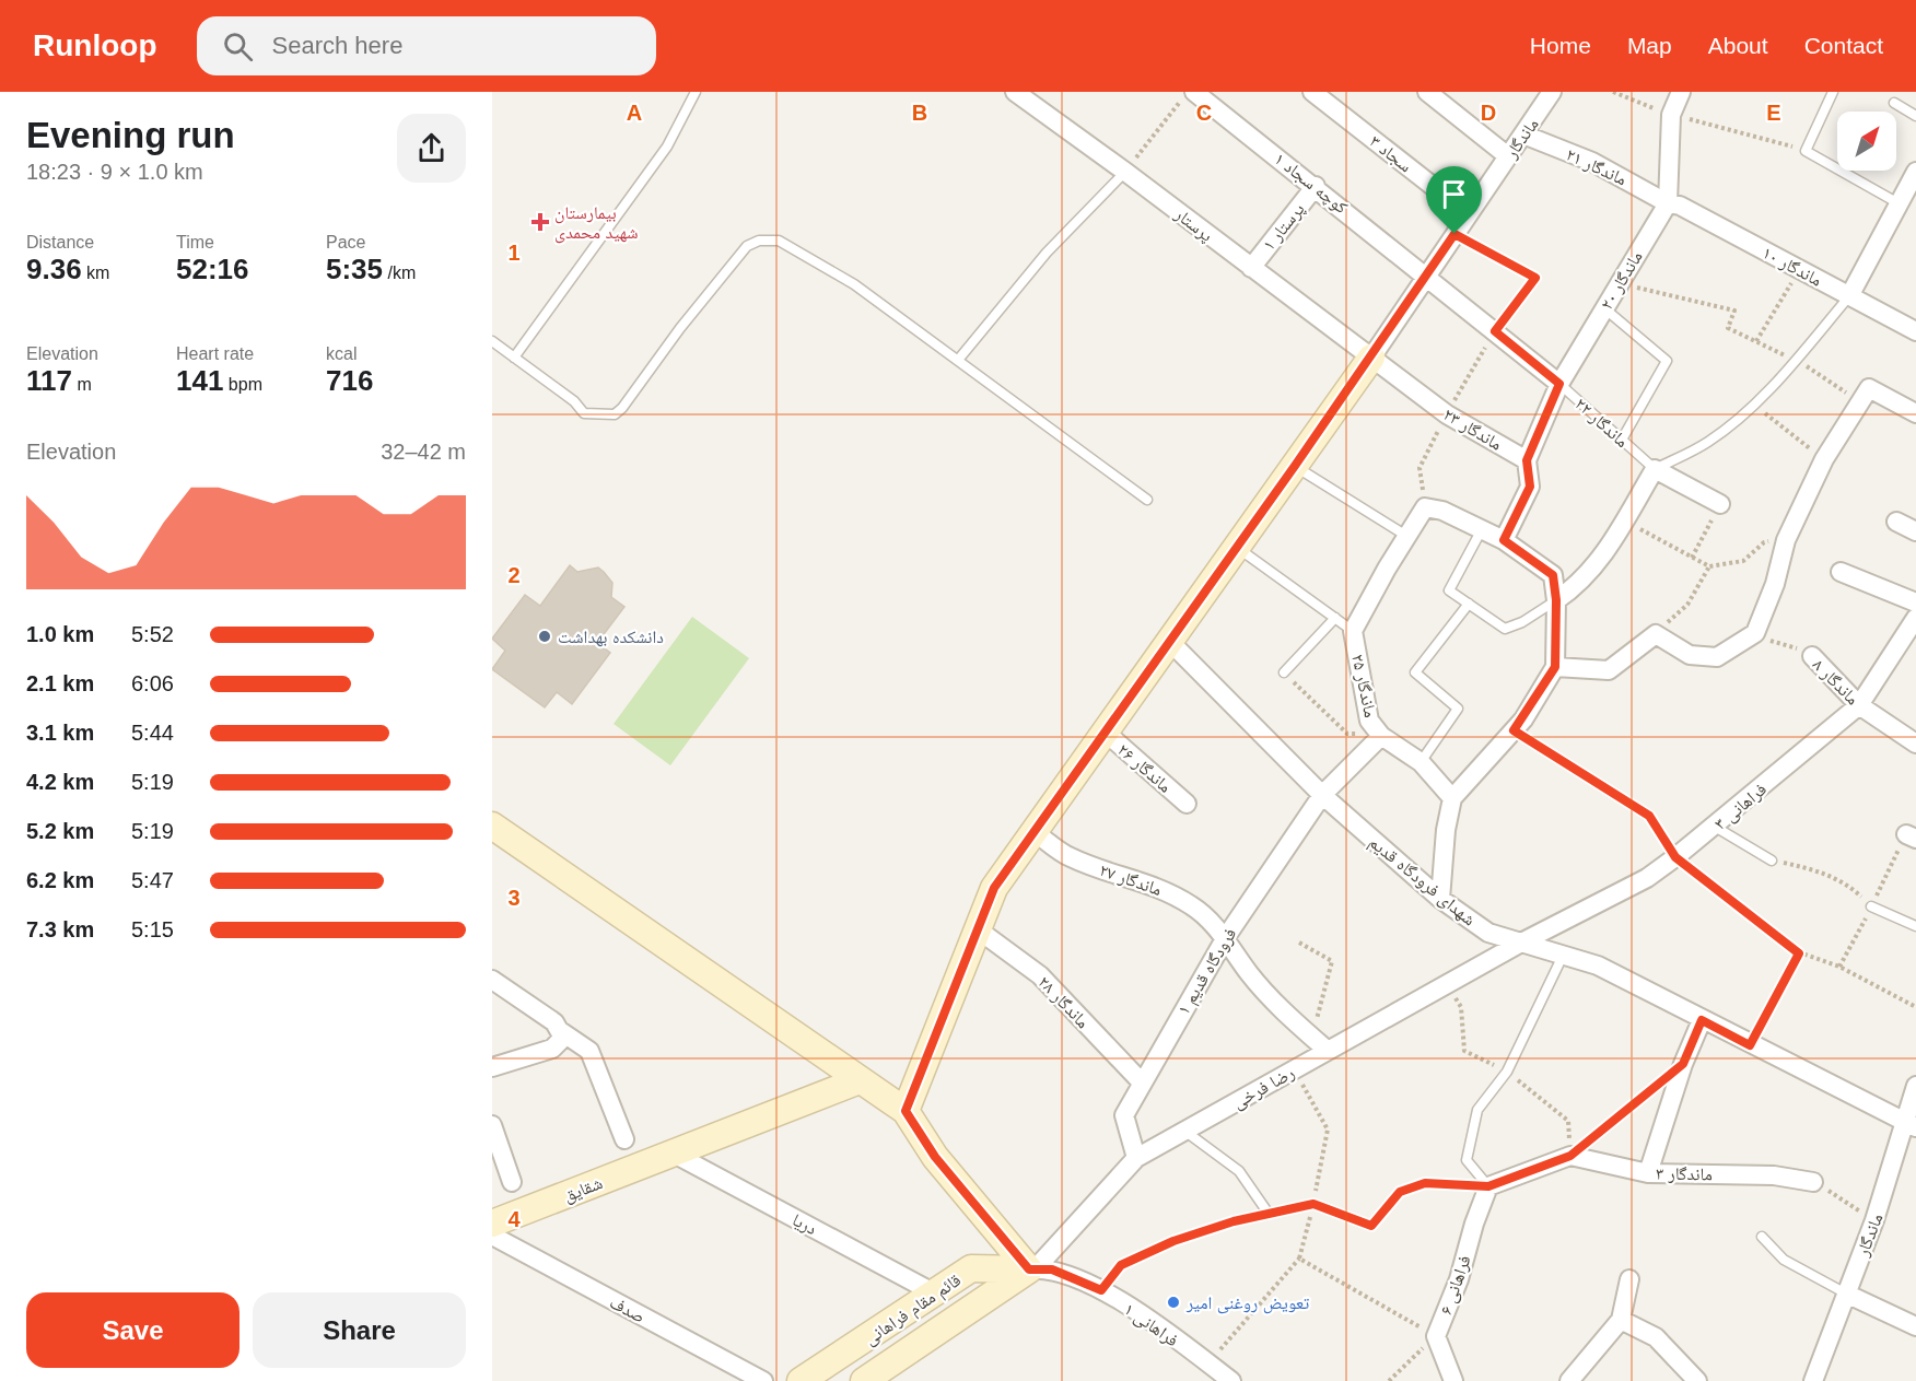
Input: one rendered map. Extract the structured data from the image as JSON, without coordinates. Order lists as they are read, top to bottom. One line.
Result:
{"streets":{"street":["ماندگار","سجاد ۳","ماندگار ۲۱","کوچه سجاد ۱","پرستار","پرستار ۱","ماندگار ۱۰","ماندگار ۲۰","ماندگار ۲۲","ماندگار ۲۳","ماندگار ۸","ماندگار ۲۵","ماندگار ۲۶","فراهانی ۳","ماندگار ۲۷","شهدای فرودگاه قدیم","فرودگاه قدیم ۱","ماندگار ۲۸","رضا فرخی","ماندگار ۳","شقایق","دریا","فراهانی ۶","صدف","قائم مقام فراهانی","فراهانی ۱"]},"crossings":[["ماندگار","سجاد ۳"],["ماندگار","ماندگار ۲۱"],["ماندگار","کوچه سجاد ۱"],["ماندگار","پرستار"],["ماندگار","ماندگار ۲۲"],["ماندگار","ماندگار ۲۳"],["ماندگار","ماندگار ۲۵"],["ماندگار","ماندگار ۲۶"],["ماندگار","ماندگار ۲۷"],["ماندگار","شهدای فرودگاه قدیم"],["ماندگار","ماندگار ۲۸"],["ماندگار ۲۱","ماندگار ۱۰"],["ماندگار ۲۱","ماندگار ۲۰"],["کوچه سجاد ۱","پرستار ۱"],["کوچه سجاد ۱","ماندگار ۲۲"],["پرستار","پرستار ۱"],["پرستار","ماندگار ۲۳"],["ماندگار ۱۰","ماندگار ۲۰"],["ماندگار ۲۰","ماندگار ۲۲"],["ماندگار ۲۰","ماندگار ۲۳"],["ماندگار ۸","فراهانی ۳"],["ماندگار ۲۵","فرودگاه قدیم ۱"],["فراهانی ۳","شهدای فرودگاه قدیم"],["فراهانی ۳","رضا فرخی"],["ماندگار ۲۷","فرودگاه قدیم ۱"],["ماندگار ۲۷","رضا فرخی"],["شهدای فرودگاه قدیم","فرودگاه قدیم ۱"],["شهدای فرودگاه قدیم","رضا فرخی"],["فرودگاه قدیم ۱","ماندگار ۲۸"],["فرودگاه قدیم ۱","رضا فرخی"],["رضا فرخی","قائم مقام فراهانی"],["رضا فرخی","فراهانی ۱"],["شقایق","دریا"],["دریا","قائم مقام فراهانی"],["قائم مقام فراهانی","فراهانی ۱"]],"places":{"health":["بیمارستان شهید محمدی"],"other":["دانشکده بهداشت","تعویض روغنی امیر"]},"north":"top right","page":{"header":"Runloop","search":"Search here","nav":["Home","Map","About","Contact"],"heading":["Evening run","18:23 · 9 × 1.0 km"],"stats":[["Distance","9.36 km"],["Time","52:16"],["Pace","5:35 /km"],["Elevation","117 m"],["Heart rate","141 bpm"],["kcal","716"]],"chart":["Elevation","32–42 m"],"list":[{"name":"1.0 km","note":"5:52"},{"name":"2.1 km","note":"6:06"},{"name":"3.1 km","note":"5:44"},{"name":"4.2 km","note":"5:19"},{"name":"5.2 km","note":"5:19"},{"name":"6.2 km","note":"5:47"},{"name":"7.3 km","note":"5:15"}],"buttons":["Save","Share"]},"grid":{"columns":["A","B","C","D","E"],"rows":["1","2","3","4"]}}
